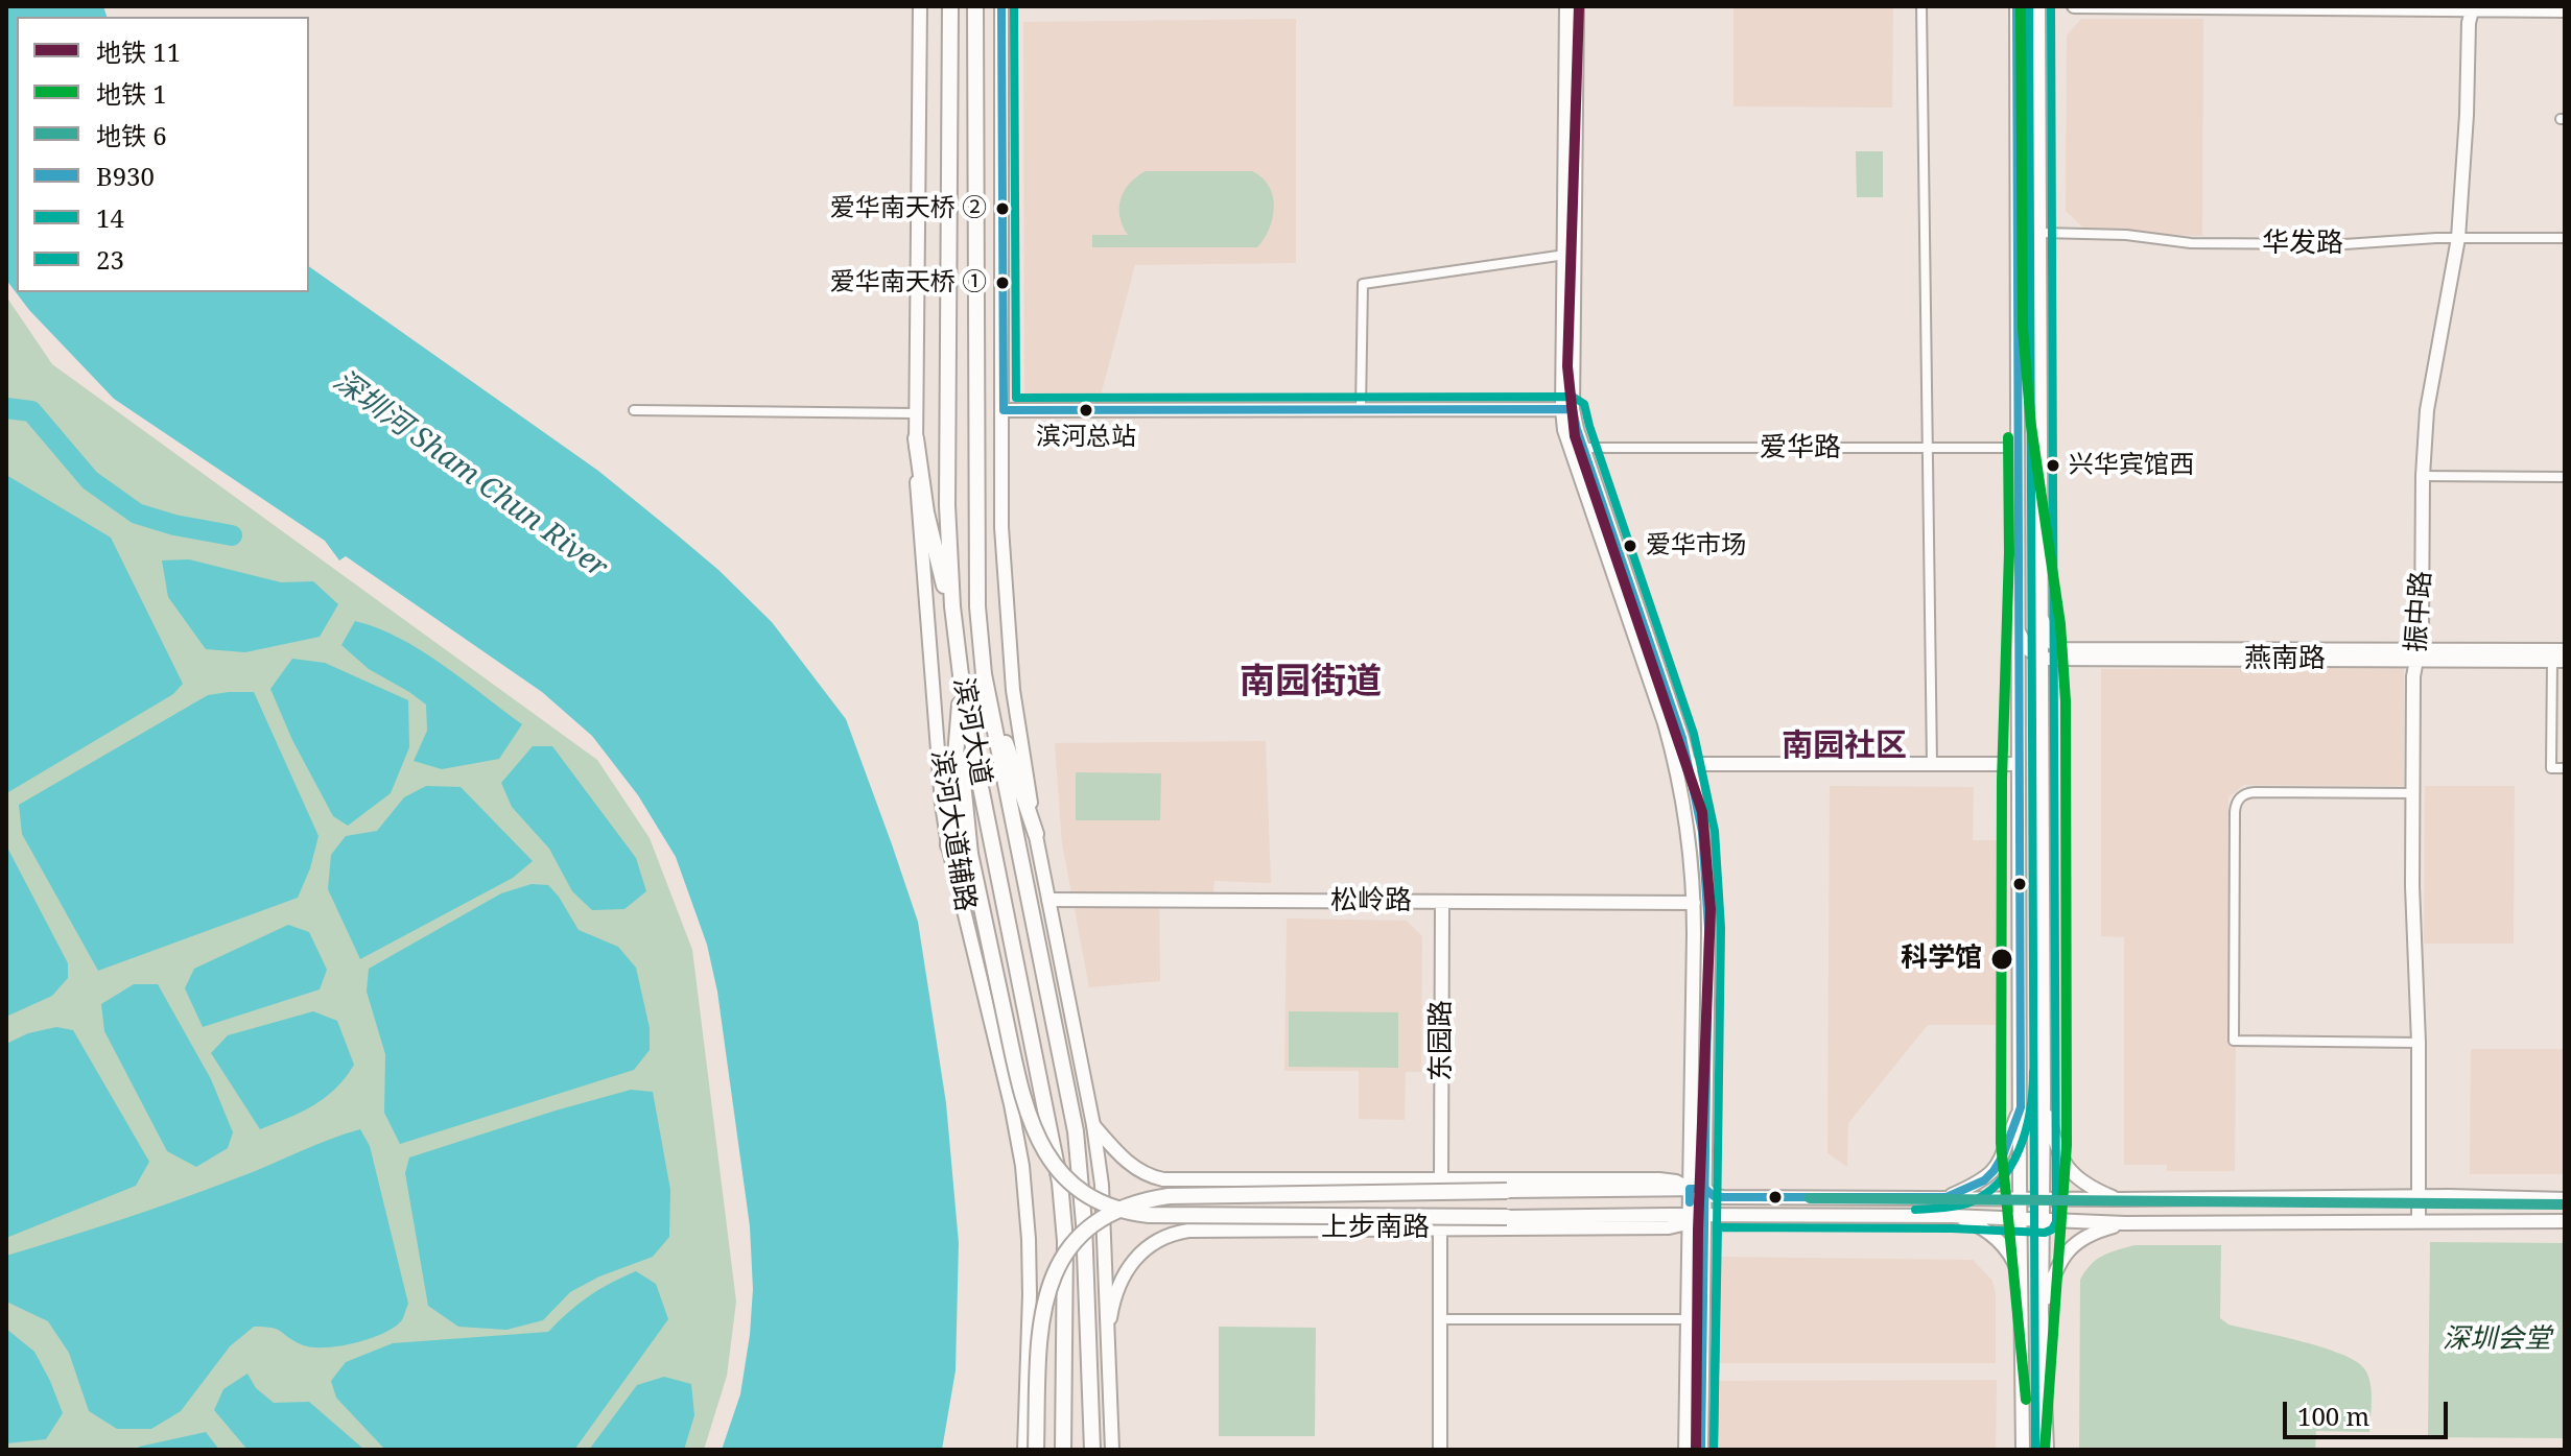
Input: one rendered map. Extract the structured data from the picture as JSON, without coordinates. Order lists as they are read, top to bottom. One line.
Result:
{"streets":{"highway":["滨河大道"],"main road":["振中路","燕南路","滨河大道辅路","松岭路","东园路","上步南路"],"street":["华发路","爱华路"]},"crossings":[["华发路","振中路"],["振中路","燕南路"],["振中路","上步南路"],["松岭路","东园路"],["东园路","上步南路"]],"districts":["南园街道","南园社区"],"water":["深圳河 Sham Chun River"],"parks":["深圳会堂"],"places":["爱华南天桥 ②","爱华南天桥 ①","滨河总站","兴华宾馆西","爱华市场","科学馆"],"lines":["metro line 11","metro line 1","transit line B930","transit line 14","transit line 23","metro line 6"],"legend":["地铁 11","地铁 1","地铁 6","B930","14","23"],"scale_bar":"100 m"}
